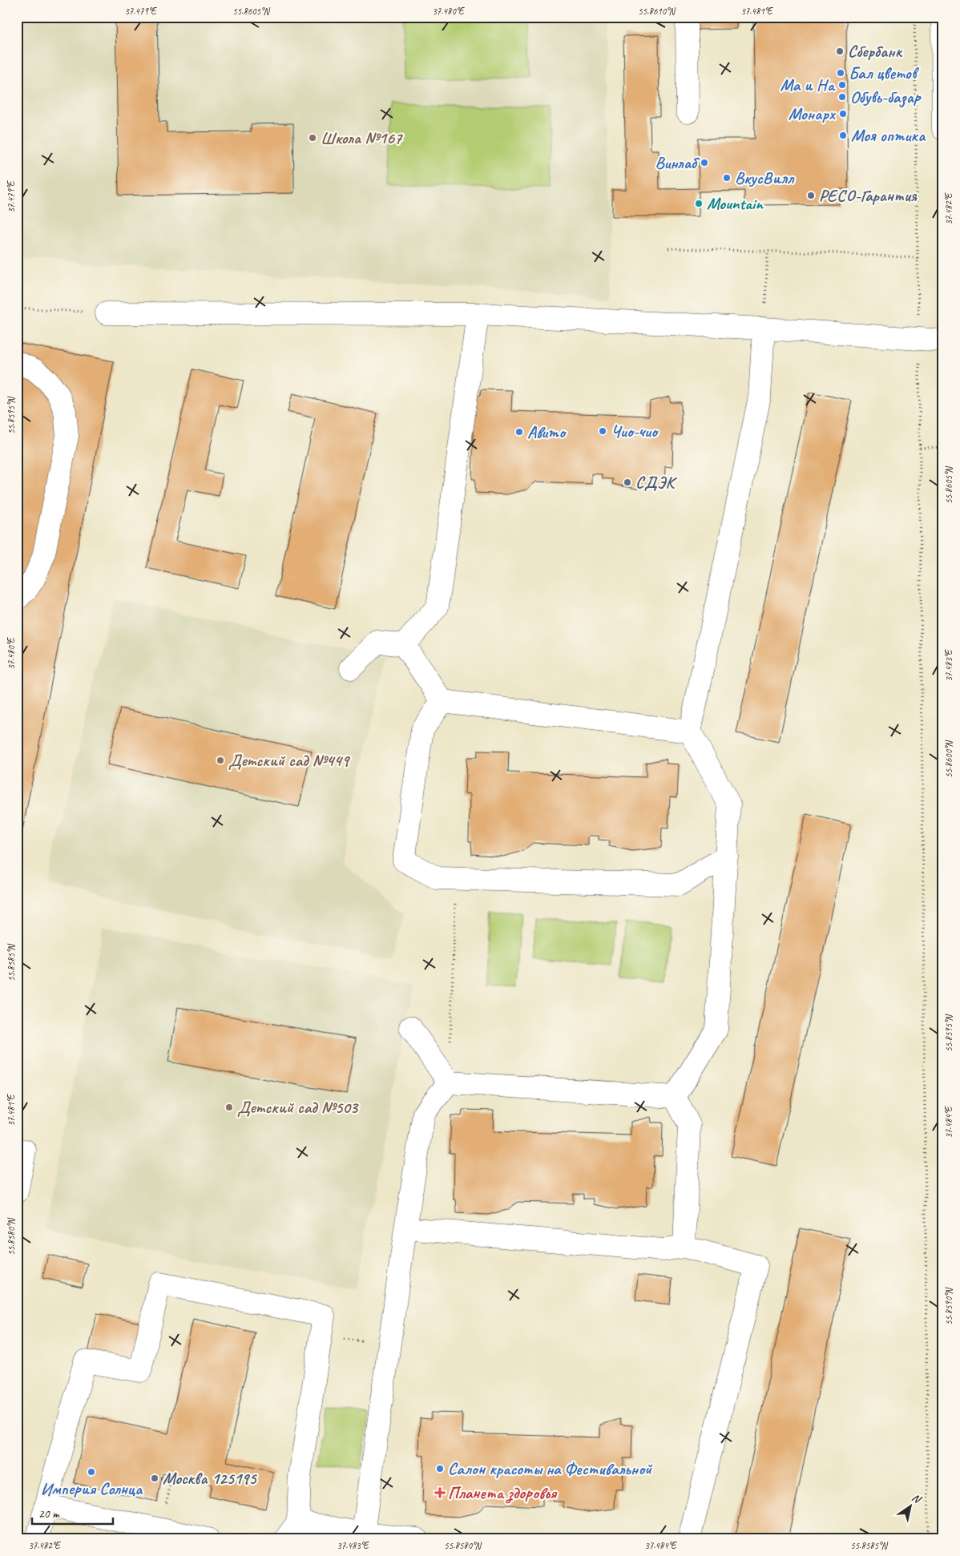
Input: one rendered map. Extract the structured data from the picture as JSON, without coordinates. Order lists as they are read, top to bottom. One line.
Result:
{"places":{"other":["Сбербанк","Бал цветов","Ма и На","Обувь-базар","Монарх","Моя оптика","Школа №167","Винлаб","ВкусВилл","РЕСО-Гарантия","Mountain","Чио-чио","Авито","СДЭК","Детский сад №449","Детский сад №503","Салон красоты на Фестивальной","Империя Солнца","Москва 125195"],"health":["Планета здоровья"]},"scale_bar":"20 m","north":"top right","coordinates":["37.479°E","55.8605°N","37.480°E","55.8610°N","37.481°E","37.482°E","55.8595°N","37.483°E","55.8600°N","55.8585°N","37.484°E","55.8580°N","55.8590°N"]}
